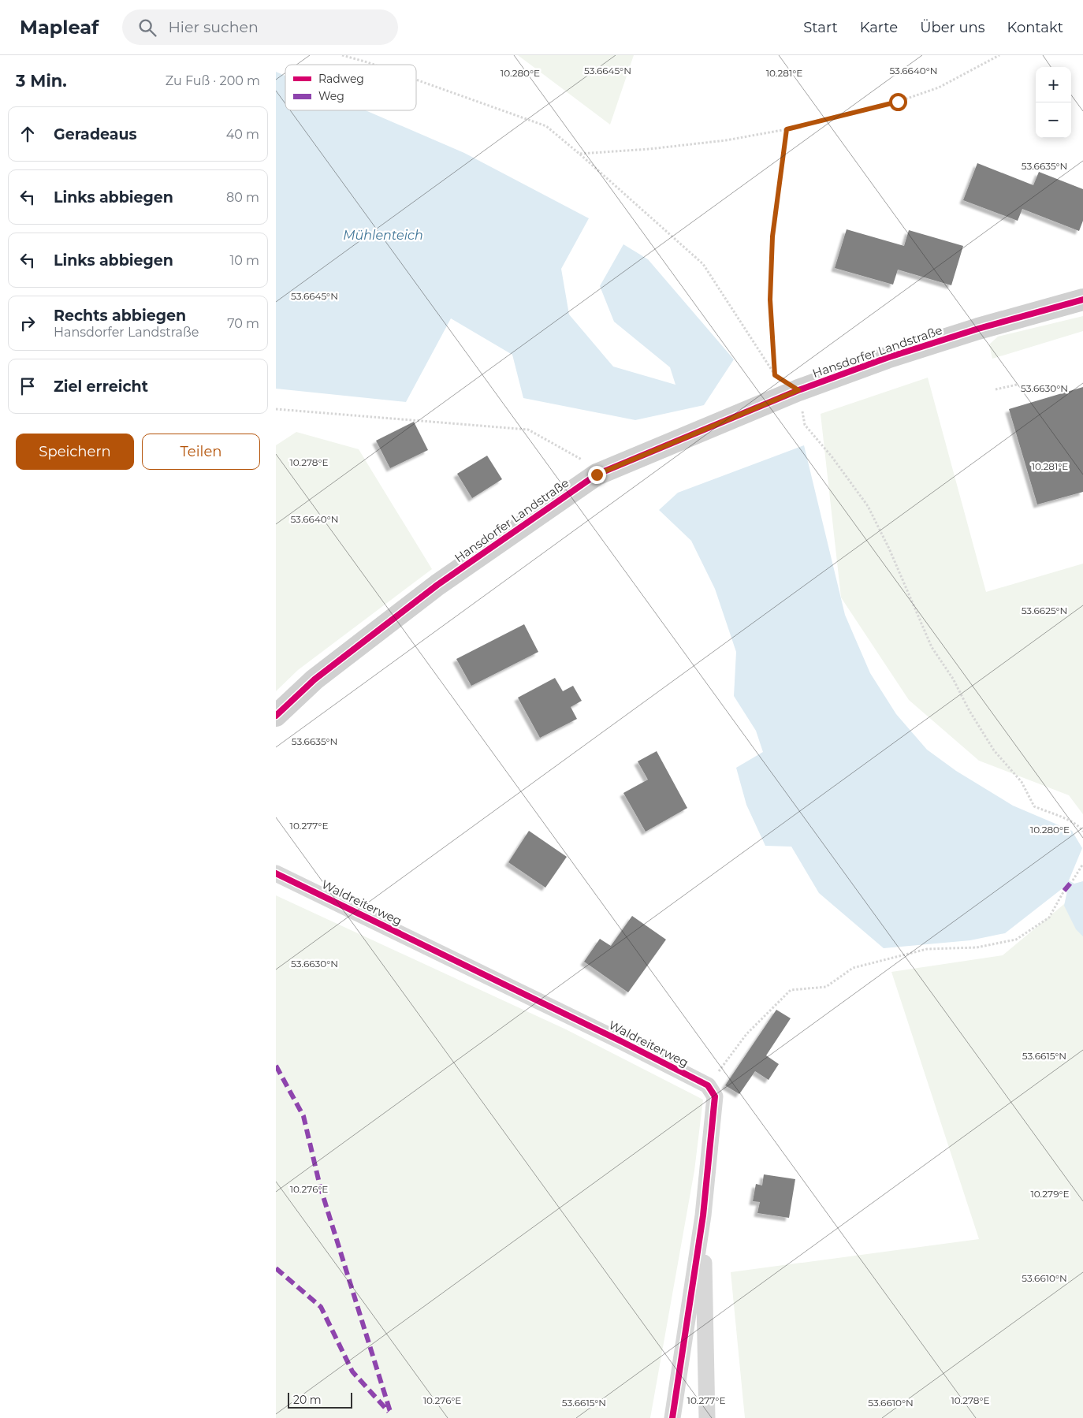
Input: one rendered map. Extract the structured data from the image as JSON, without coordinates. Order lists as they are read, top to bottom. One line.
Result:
{"streets":{"main road":["Hansdorfer Landstraße"],"street":["Waldreiterweg"]},"water":["Mühlenteich"],"legend":["Radweg","Weg"],"scale_bar":"20 m","page":{"header":"Mapleaf","search":"Hier suchen","nav":["Start","Karte","Über uns","Kontakt"],"heading":["3 Min.","Zu Fuß · 200 m"],"map_buttons":["+","−"],"list":[["Geradeaus","40 m"],["Links abbiegen","80 m"],["Links abbiegen","10 m"],["Rechts abbiegen","Hansdorfer Landstraße","70 m"],"Ziel erreicht"],"buttons":["Speichern","Teilen"],"scale":"20 m"},"coordinates":["53.6645°N","53.6640°N","10.280°E","10.281°E","53.6635°N","53.6630°N","10.278°E","53.6625°N","10.277°E","53.6615°N","10.276°E","10.279°E","53.6610°N"]}
